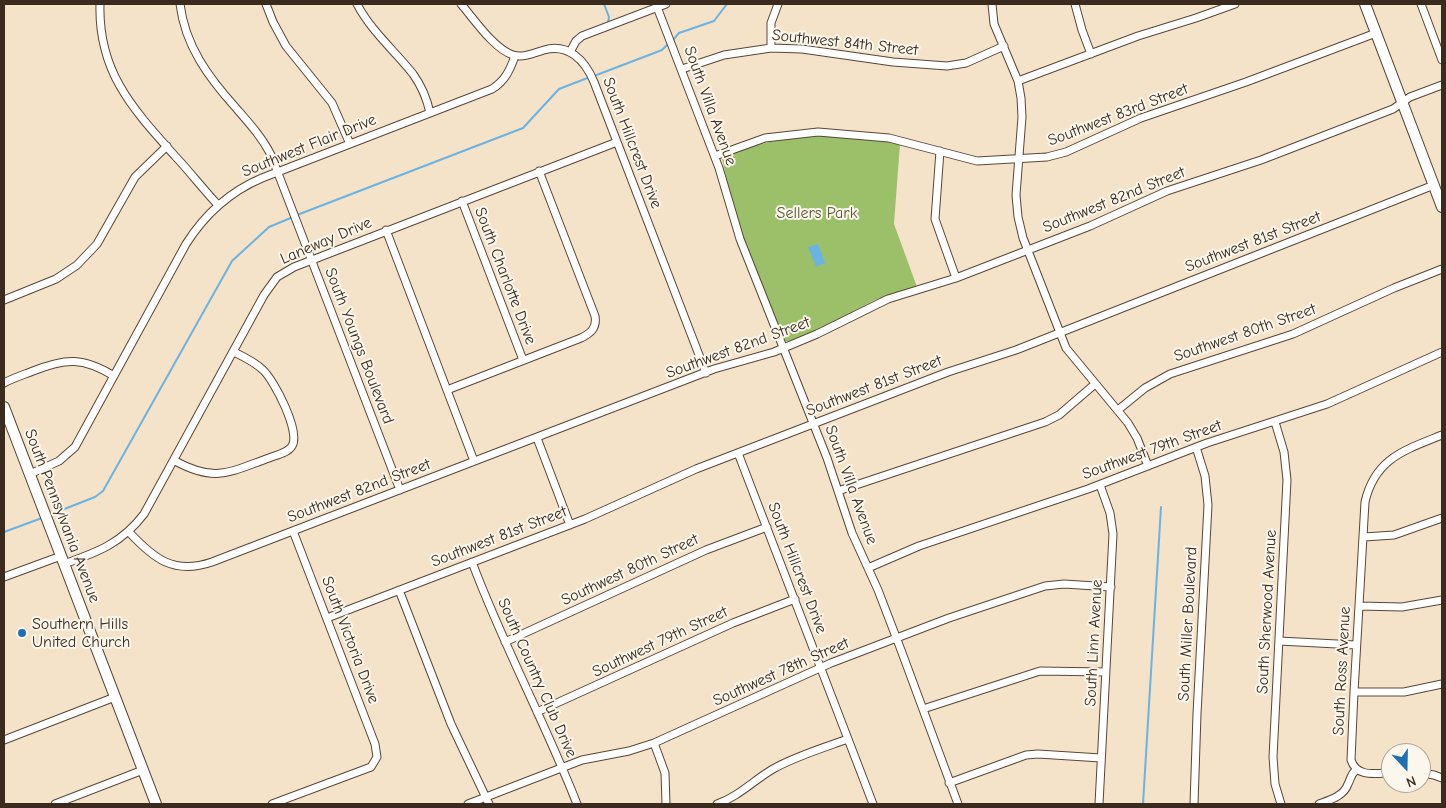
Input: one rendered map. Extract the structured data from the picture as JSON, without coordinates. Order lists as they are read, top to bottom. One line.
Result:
{"streets":{"main road":["South Pennsylvania Avenue"],"street":["Southwest 84th Street","South Villa Avenue","Southwest 83rd Street","South Hillcrest Drive","Southwest Flair Drive","Southwest 82nd Street","Laneway Drive","Southwest 81st Street","South Charlotte Drive","Southwest 80th Street","South Youngs Boulevard","Southwest 79th Street","South Sherwood Avenue","South Miller Boulevard","South Victoria Drive","South Linn Avenue","South Ross Avenue","Southwest 78th Street","South Country Club Drive"]},"crossings":[["Southwest 84th Street","South Villa Avenue"],["South Villa Avenue","Southwest 83rd Street"],["South Villa Avenue","Southwest 82nd Street"],["South Villa Avenue","Southwest 81st Street"],["South Villa Avenue","Southwest 79th Street"],["South Villa Avenue","Southwest 78th Street"],["South Hillcrest Drive","Southwest 82nd Street"],["South Hillcrest Drive","Laneway Drive"],["South Hillcrest Drive","Southwest 81st Street"],["South Hillcrest Drive","Southwest 80th Street"],["South Hillcrest Drive","Southwest 79th Street"],["South Hillcrest Drive","Southwest 78th Street"],["Southwest Flair Drive","South Youngs Boulevard"],["Southwest Flair Drive","South Pennsylvania Avenue"],["Southwest 82nd Street","Laneway Drive"],["Southwest 82nd Street","South Youngs Boulevard"],["Southwest 82nd Street","South Victoria Drive"],["Laneway Drive","South Charlotte Drive"],["Laneway Drive","South Youngs Boulevard"],["Laneway Drive","South Pennsylvania Avenue"],["Southwest 81st Street","South Victoria Drive"],["Southwest 81st Street","South Country Club Drive"],["Southwest 80th Street","South Country Club Drive"],["Southwest 79th Street","South Sherwood Avenue"],["Southwest 79th Street","South Miller Boulevard"],["Southwest 79th Street","South Linn Avenue"],["Southwest 79th Street","South Country Club Drive"],["South Linn Avenue","Southwest 78th Street"],["Southwest 78th Street","South Country Club Drive"]],"parks":["Sellers Park"],"places":["Southern Hills United Church"],"north":"bottom"}
